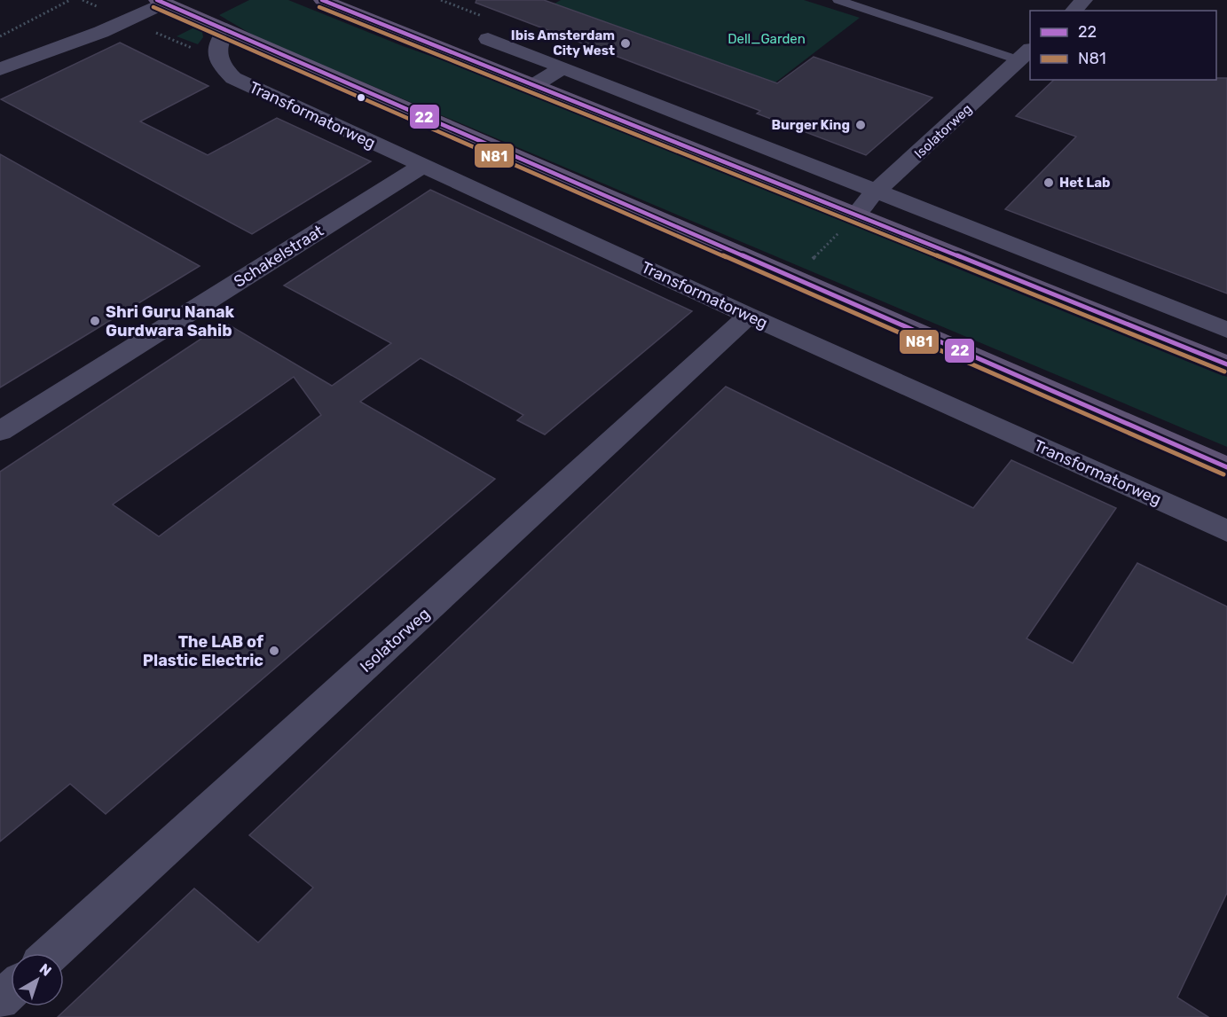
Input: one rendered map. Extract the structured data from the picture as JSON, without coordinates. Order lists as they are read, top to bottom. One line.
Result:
{"streets":{"street":["Transformatorweg","Isolatorweg","Schakelstraat"]},"crossings":[["Transformatorweg","Isolatorweg"],["Transformatorweg","Schakelstraat"]],"parks":["Dell_Garden"],"places":["Ibis Amsterdam City West","Burger King","Het Lab","Shri Guru Nanak Gurdwara Sahib","The LAB of Plastic Electric"],"lines":["transit line 22","transit line N81"],"legend":["22","N81"],"north":"top right"}
